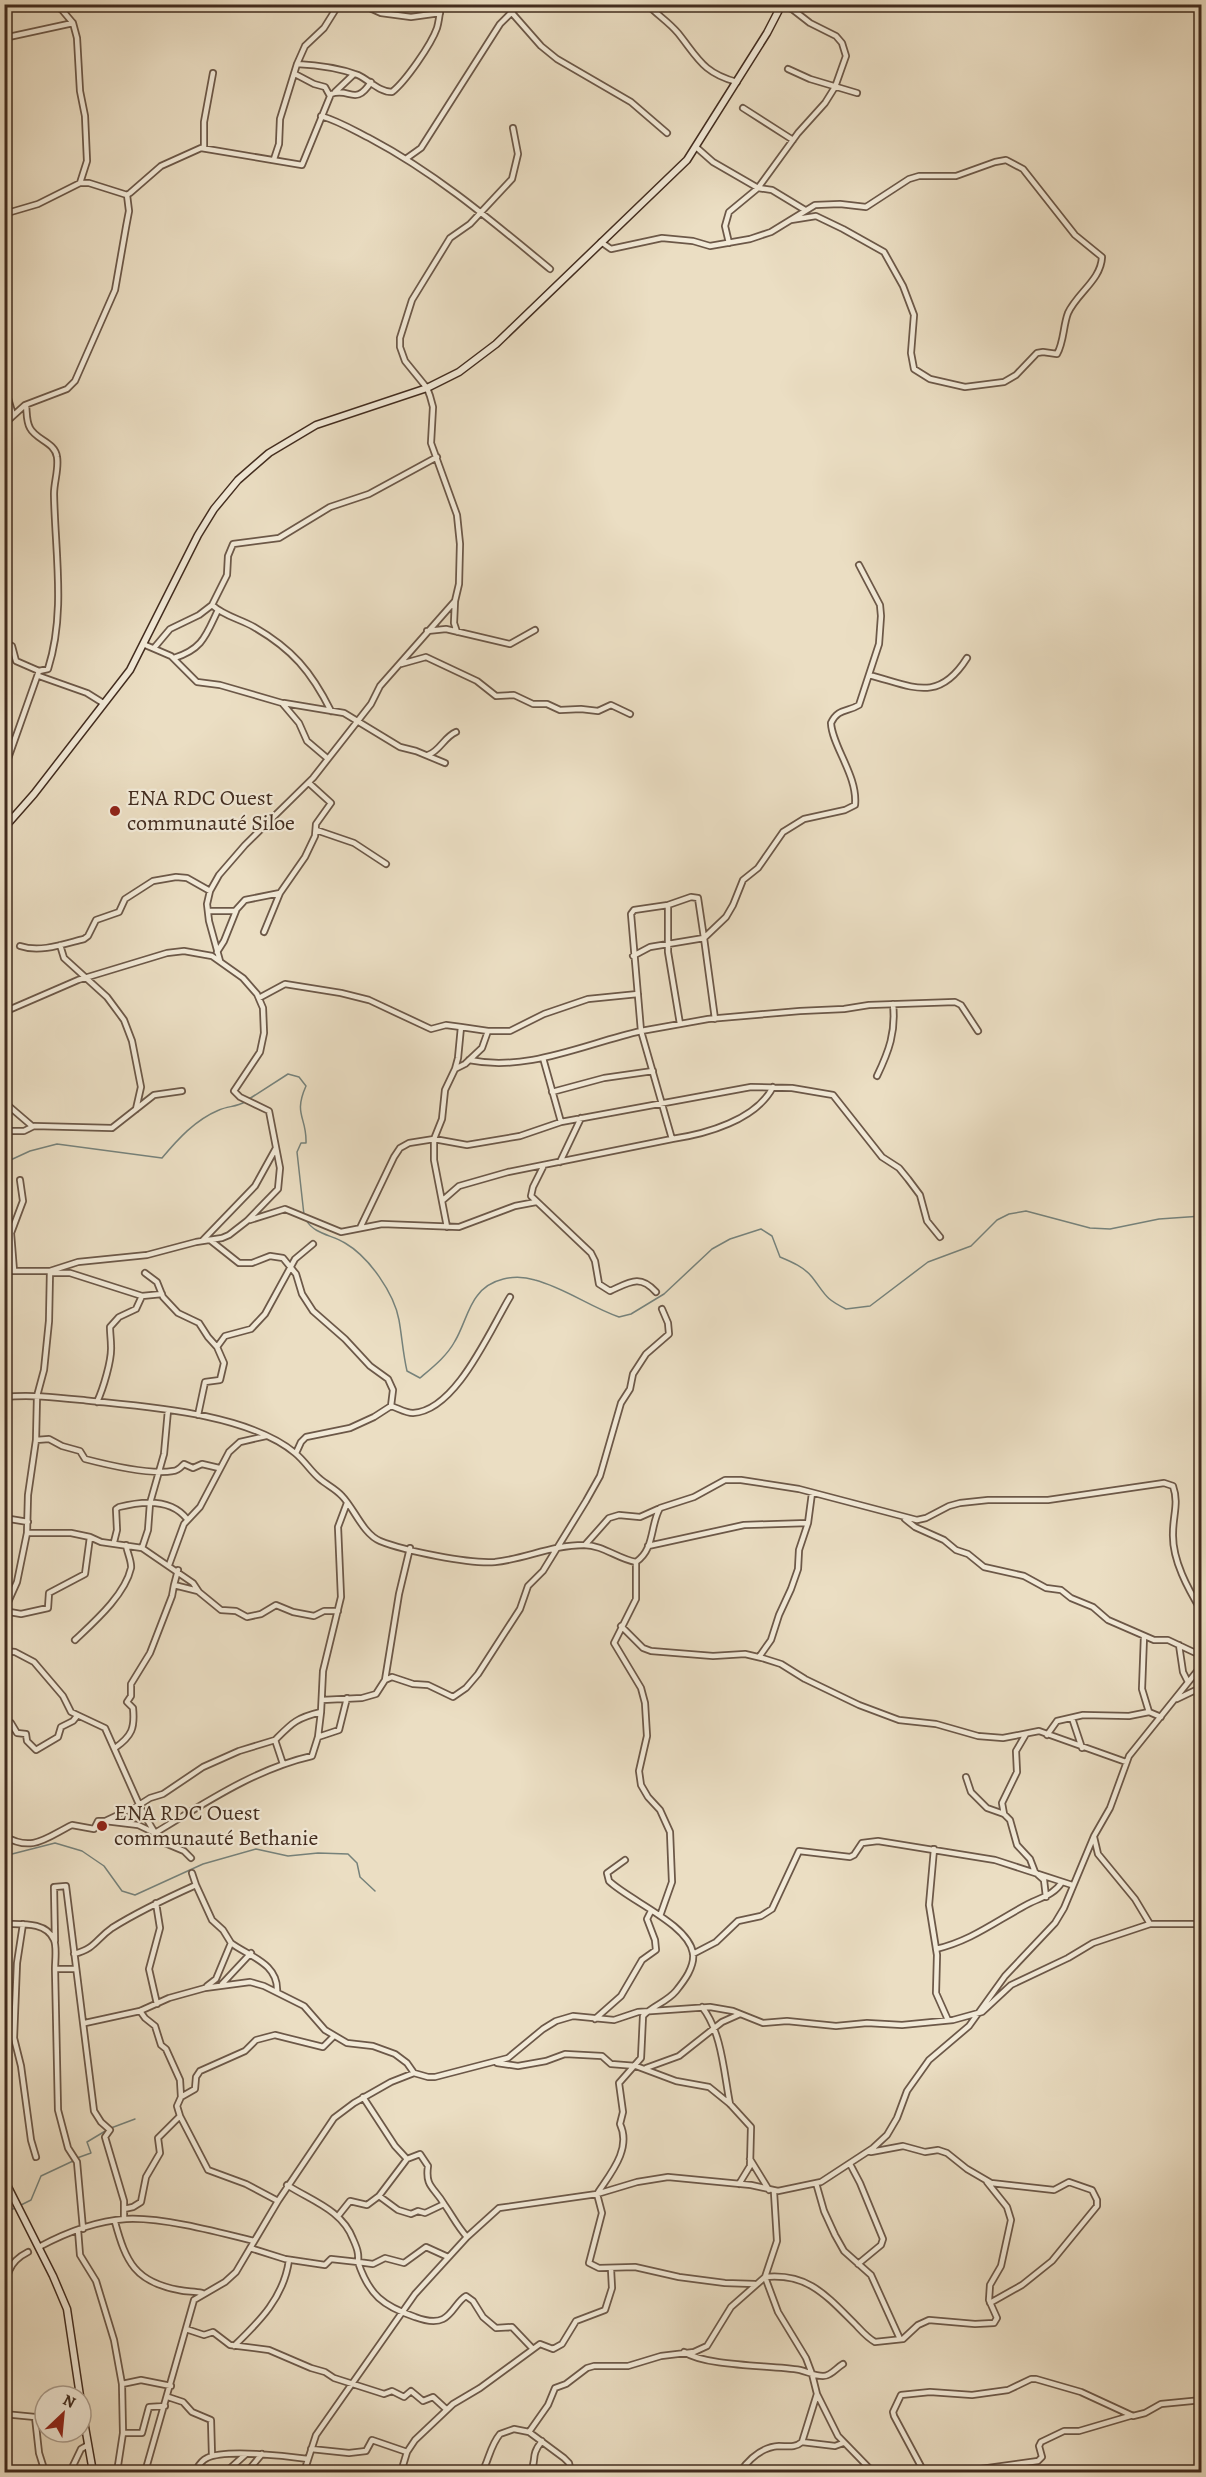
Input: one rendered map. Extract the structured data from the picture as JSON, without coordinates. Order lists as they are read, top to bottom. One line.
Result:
{"places":["ENA RDC Ouest communauté Siloe","ENA RDC Ouest communauté Bethanie"],"north":"top right"}
